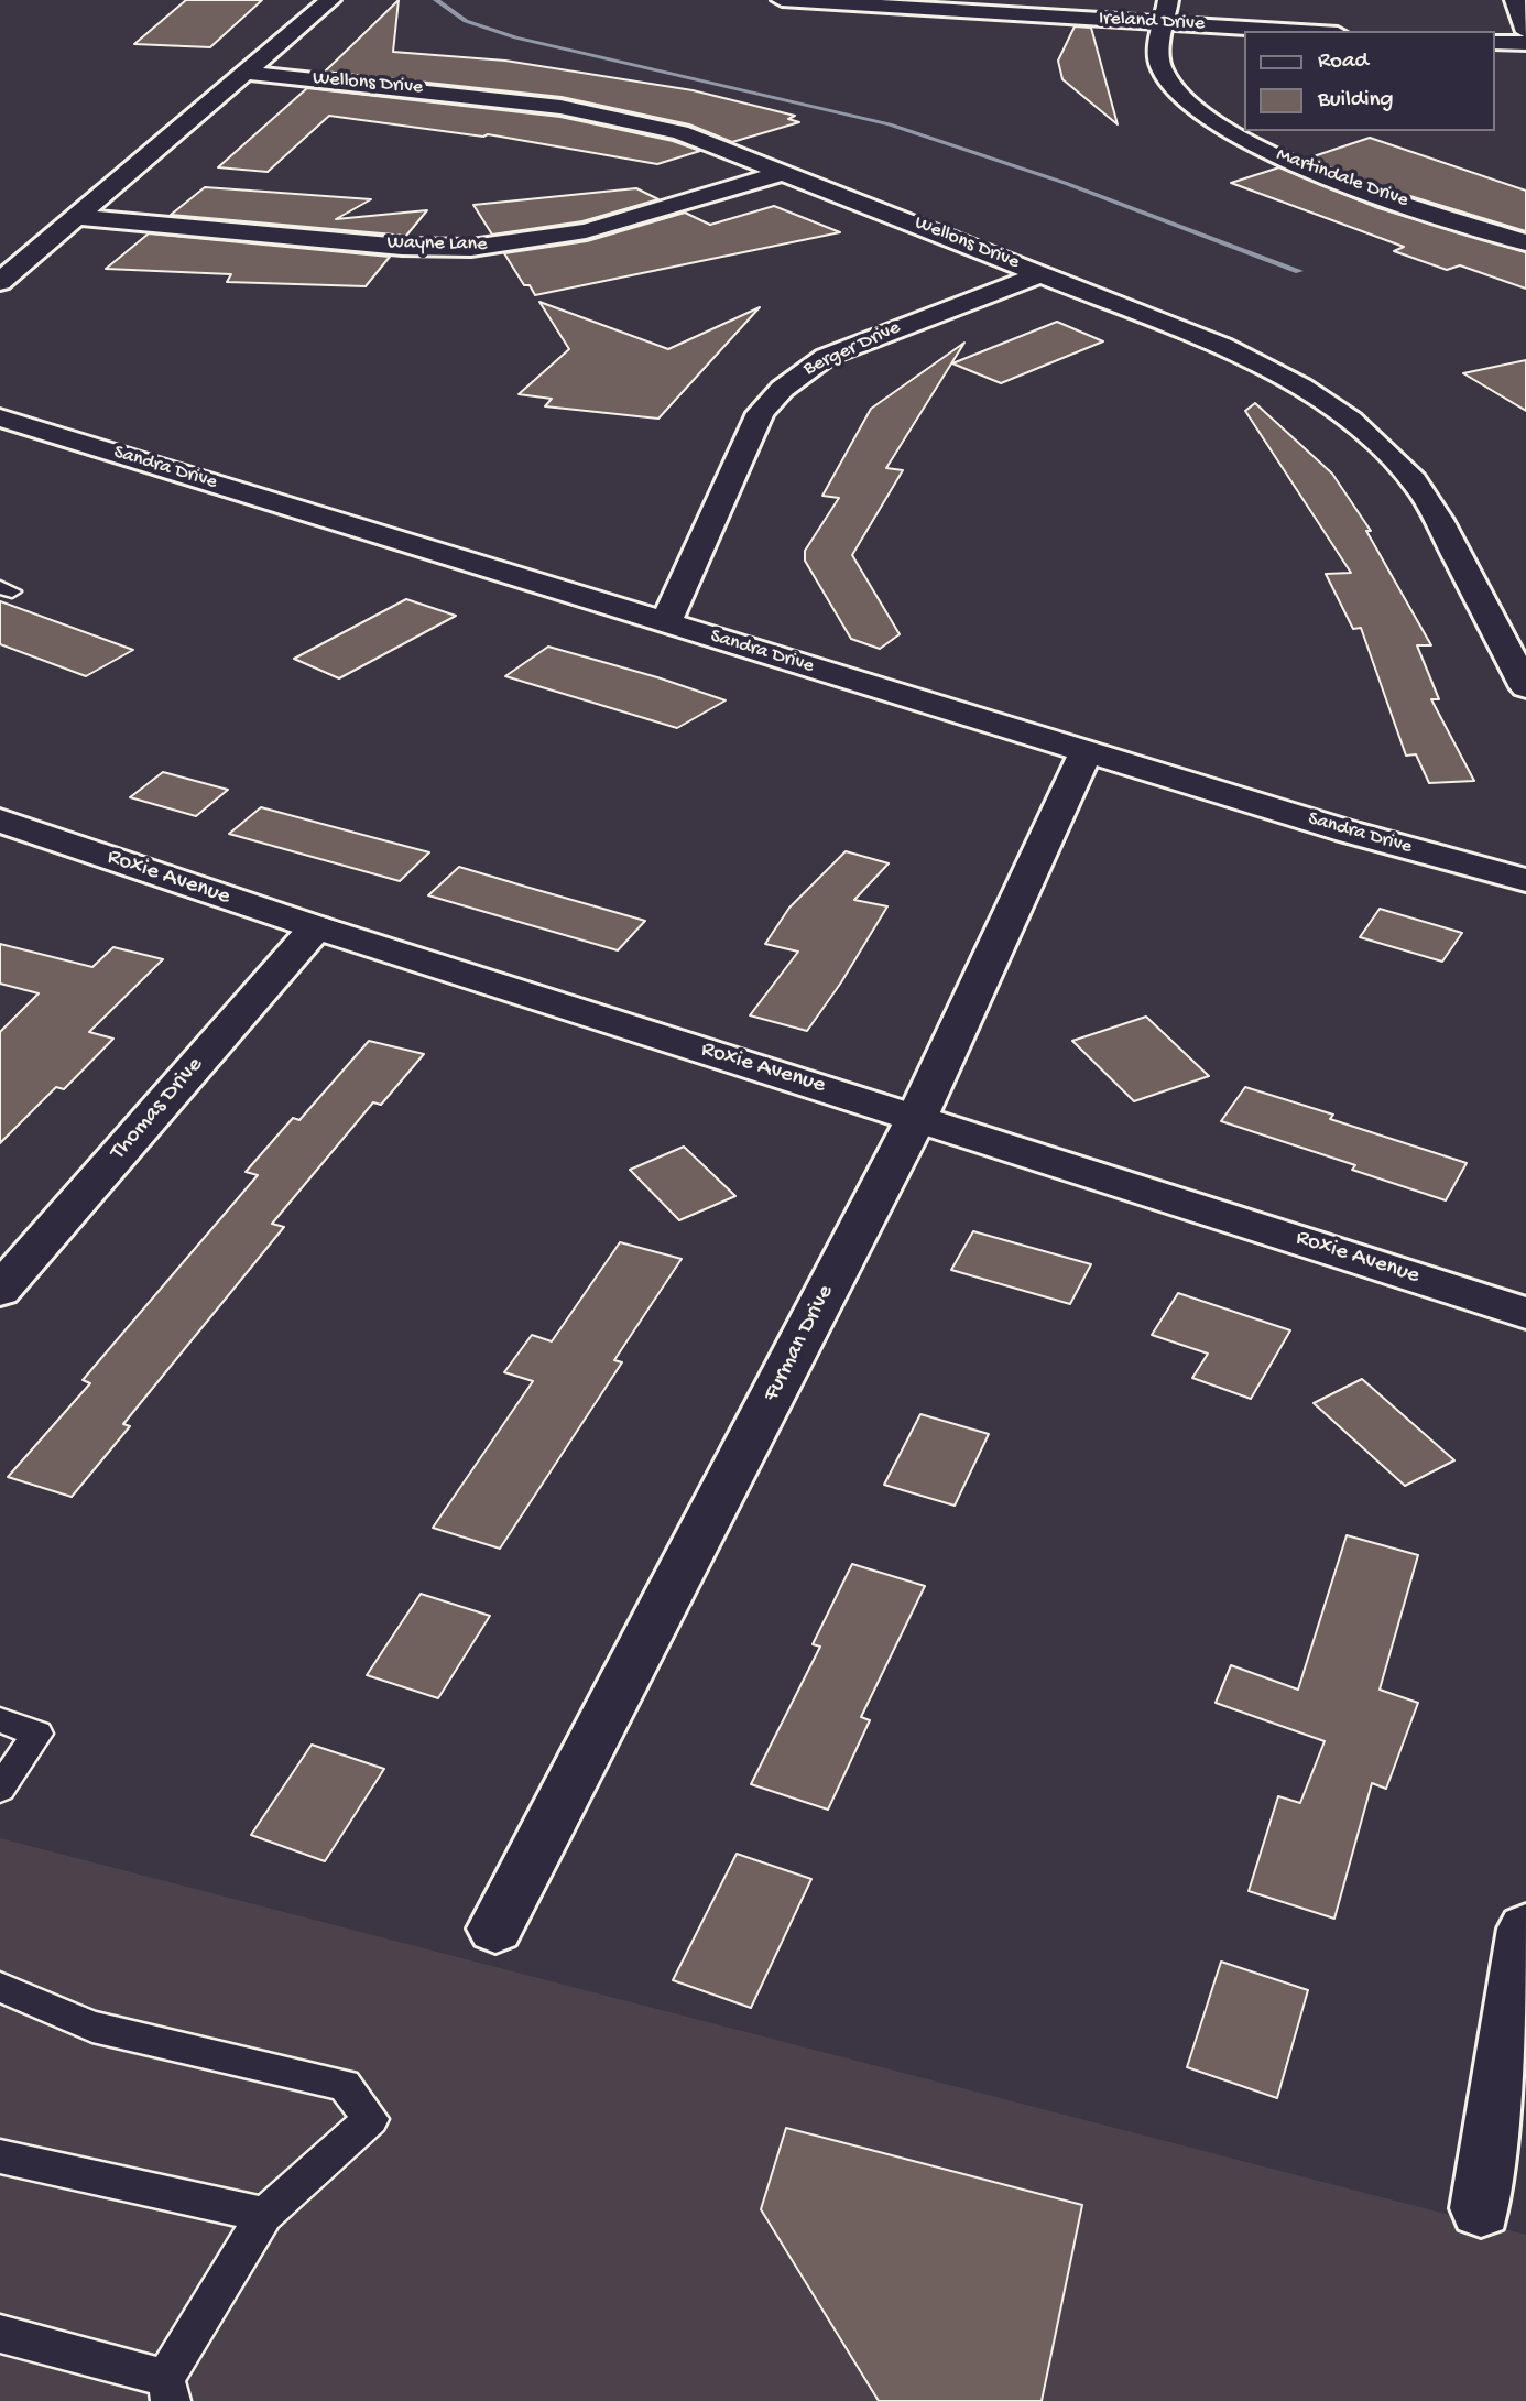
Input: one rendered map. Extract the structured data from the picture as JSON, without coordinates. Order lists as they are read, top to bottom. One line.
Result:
{"streets":{"street":["Ireland Drive","Wellons Drive","Martindale Drive","Wayne Lane","Berger Drive","Sandra Drive","Roxie Avenue","Thomas Drive","Furman Drive"]},"crossings":[["Ireland Drive","Martindale Drive"],["Wellons Drive","Wayne Lane"],["Wellons Drive","Berger Drive"],["Berger Drive","Sandra Drive"],["Sandra Drive","Furman Drive"],["Roxie Avenue","Thomas Drive"],["Roxie Avenue","Furman Drive"]],"legend":["Road","Building"]}
